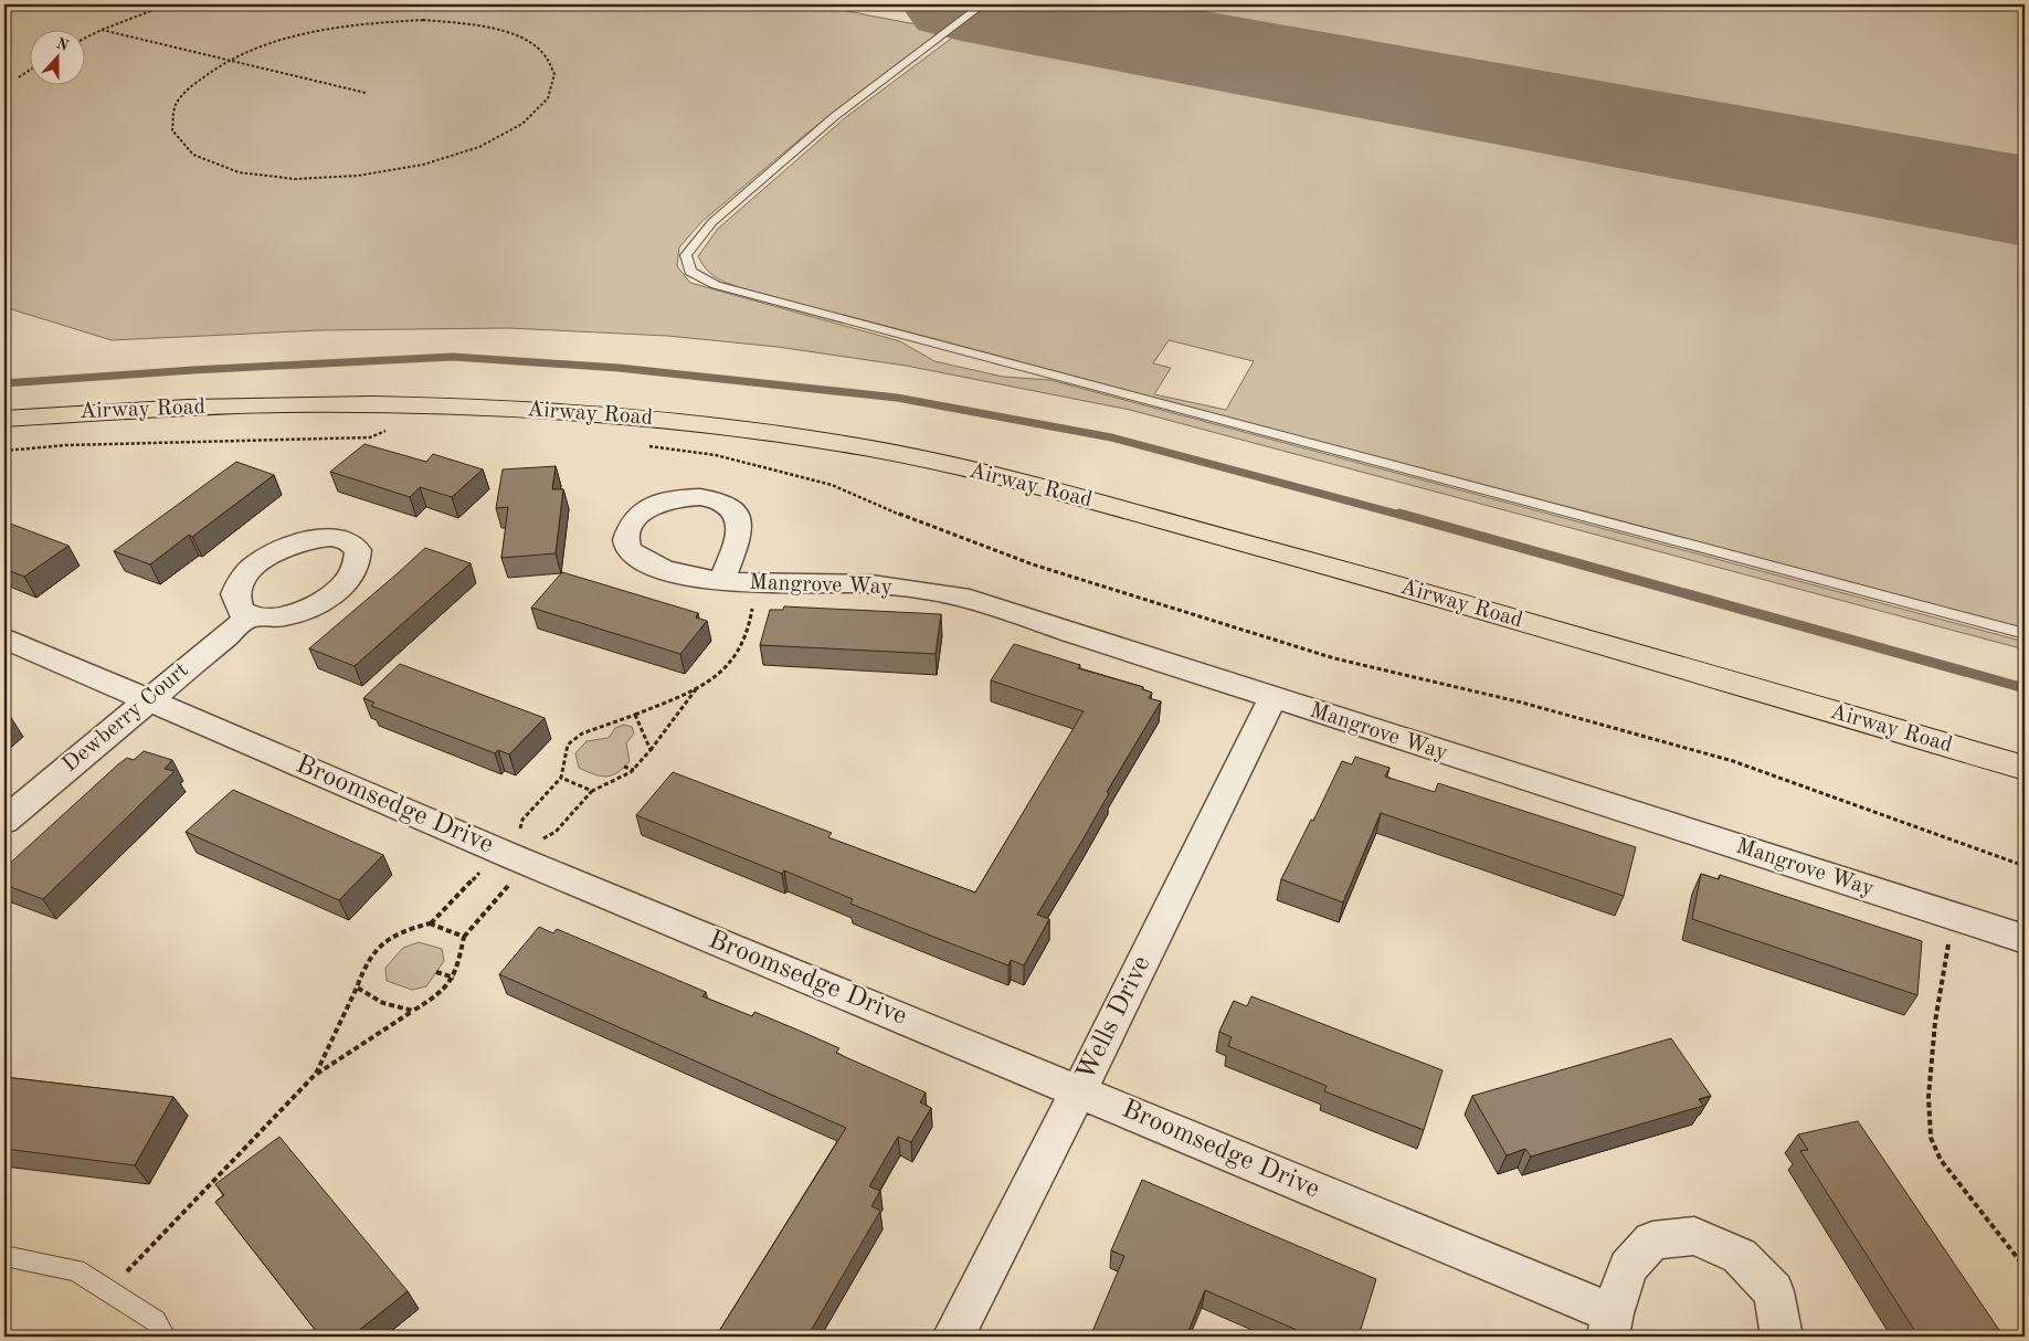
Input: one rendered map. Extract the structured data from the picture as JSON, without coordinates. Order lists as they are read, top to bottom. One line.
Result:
{"streets":{"main road":["Airway Road"],"street":["Mangrove Way","Dewberry Court","Broomsedge Drive","Wells Drive"]},"crossings":[["Mangrove Way","Wells Drive"],["Dewberry Court","Broomsedge Drive"],["Broomsedge Drive","Wells Drive"]],"north":"top"}
